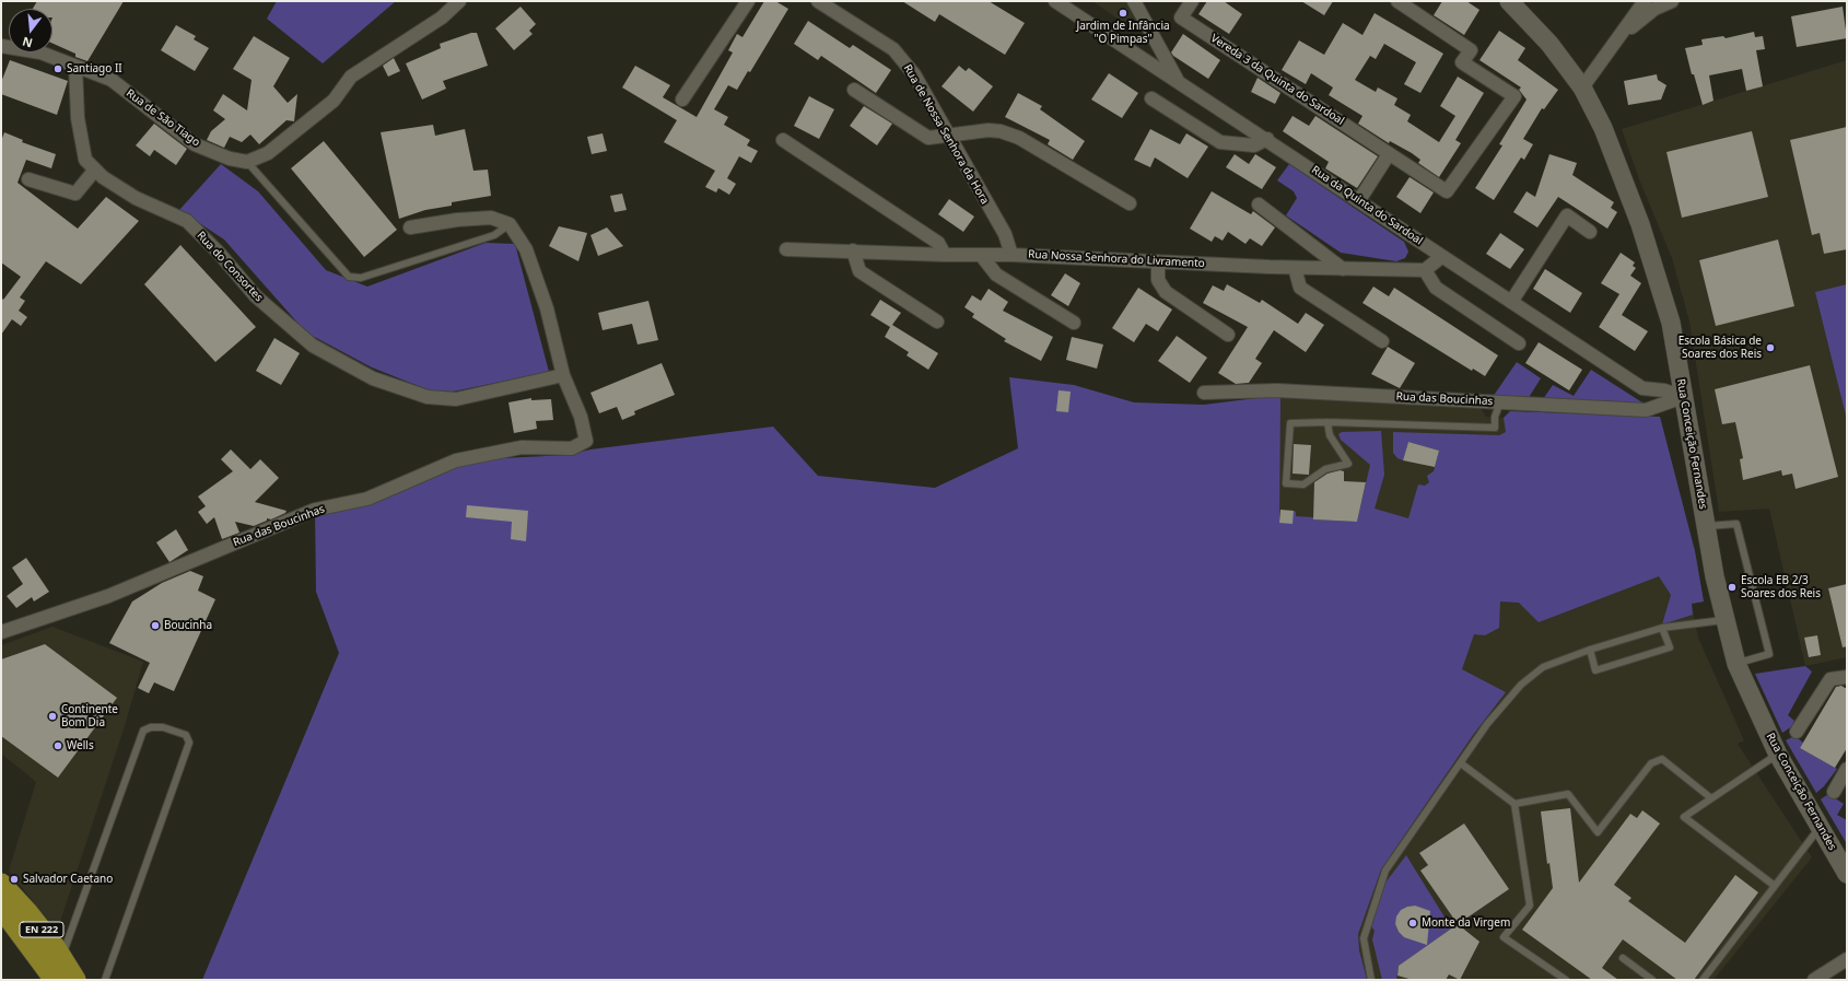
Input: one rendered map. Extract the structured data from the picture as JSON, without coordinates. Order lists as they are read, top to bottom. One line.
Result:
{"streets":{"main road":["Rua Conceição Fernandes","EN 222"],"street":["Vereda 3 da Quinta do Sardoal","Rua de São Tiago","Rua de Nossa Senhora da Hora","Rua da Quinta do Sardoal","Rua Nossa Senhora do Livramento","Rua do Consortes","Rua das Boucinhas"]},"crossings":[["Rua de São Tiago","Rua do Consortes"],["Rua de Nossa Senhora da Hora","Rua Nossa Senhora do Livramento"],["Rua da Quinta do Sardoal","Rua das Boucinhas"],["Rua da Quinta do Sardoal","Rua Conceição Fernandes"],["Rua do Consortes","Rua das Boucinhas"],["Rua das Boucinhas","Rua Conceição Fernandes"]],"places":["Jardim de Infância \"O Pimpas\"","Santiago II","Escola Básica de Soares dos Reis","Escola EB 2/3 Soares dos Reis","Boucinha","Continente Bom Dia","Wells","Salvador Caetano","Monte da Virgem"],"north":"bottom"}
